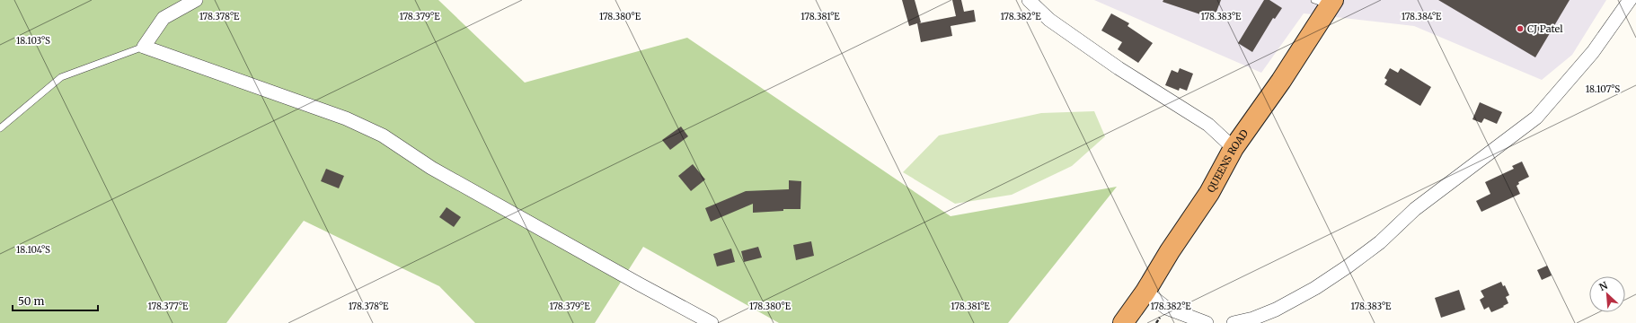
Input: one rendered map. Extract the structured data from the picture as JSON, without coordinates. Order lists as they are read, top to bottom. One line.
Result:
{"streets":{"highway":["QUEENS ROAD"]},"places":["CJ Patel"],"scale_bar":"50 m","north":"top left","coordinates":["178.378°E","178.379°E","178.380°E","178.381°E","178.382°E","178.383°E","178.384°E","18.103°S","18.107°S","18.104°S","178.377°E"]}
